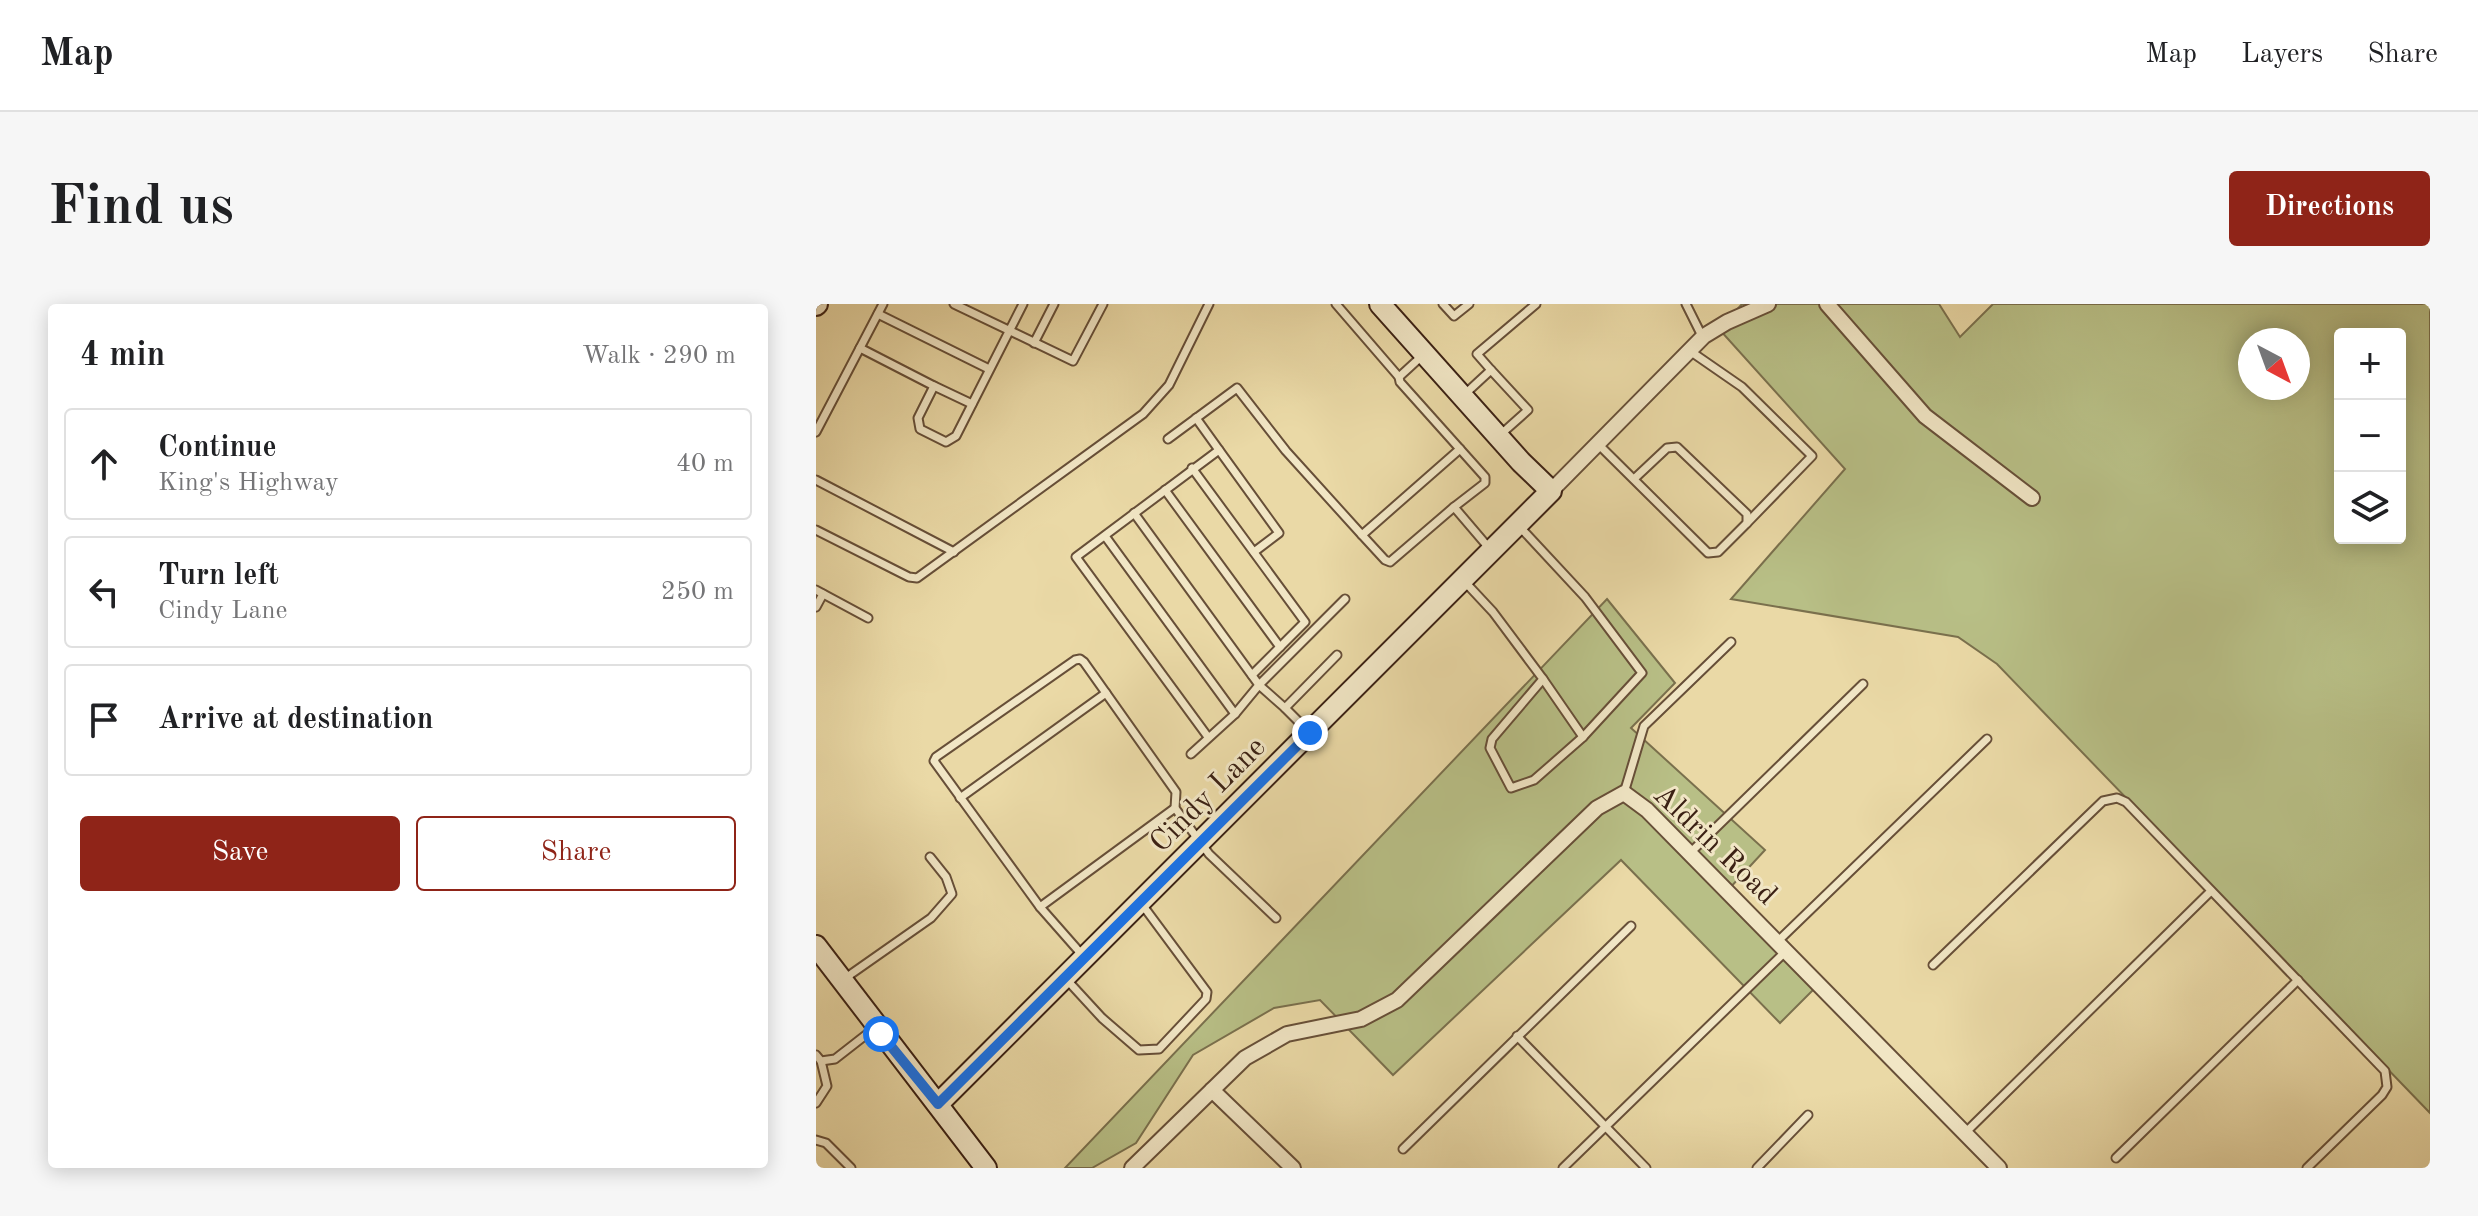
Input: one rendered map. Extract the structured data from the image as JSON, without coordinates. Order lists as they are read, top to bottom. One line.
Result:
{"streets":{"street":["Cindy Lane","Aldrin Road"]},"north":"bottom right","page":{"header":"Map","nav":["Map","Layers","Share"],"buttons":["Directions",["Save","Share"]],"title":"Find us","heading":["4 min","Walk · 290 m"],"map_buttons":["+","−"],"list":[["Continue","King's Highway","40 m"],["Turn left","Cindy Lane","250 m"],"Arrive at destination"]}}
